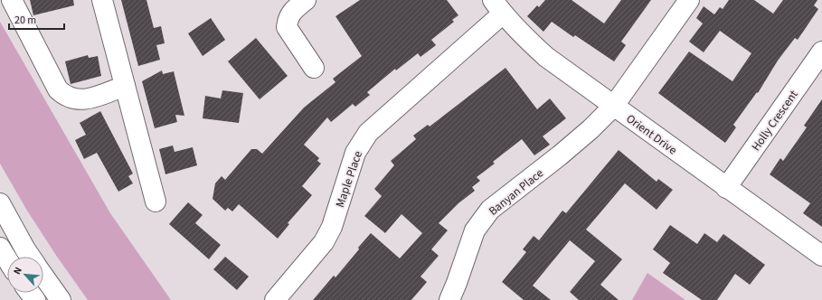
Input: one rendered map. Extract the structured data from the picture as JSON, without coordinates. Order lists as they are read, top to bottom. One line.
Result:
{"streets":{"street":["Holly Crescent","Orient Drive","Maple Place","Banyan Place"]},"crossings":[["Holly Crescent","Orient Drive"],["Orient Drive","Maple Place"],["Orient Drive","Banyan Place"]],"scale_bar":"20 m","north":"top left"}
